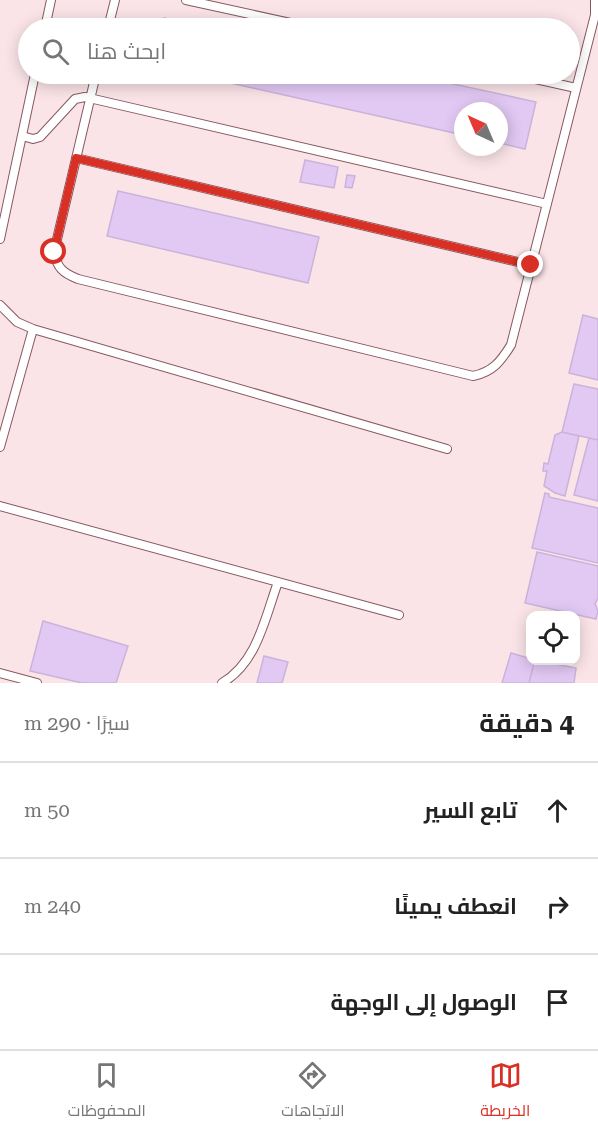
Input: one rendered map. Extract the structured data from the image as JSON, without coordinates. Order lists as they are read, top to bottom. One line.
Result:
{"north":"top left","page":{"search":"ابحث هنا","heading":["4 دقيقة","سيرًا · 290 m"],"list":[["تابع السير","50 m"],["انعطف يمينًا","240 m"],"الوصول إلى الوجهة"],"nav":["الخريطة","الاتجاهات","المحفوظات"]}}
